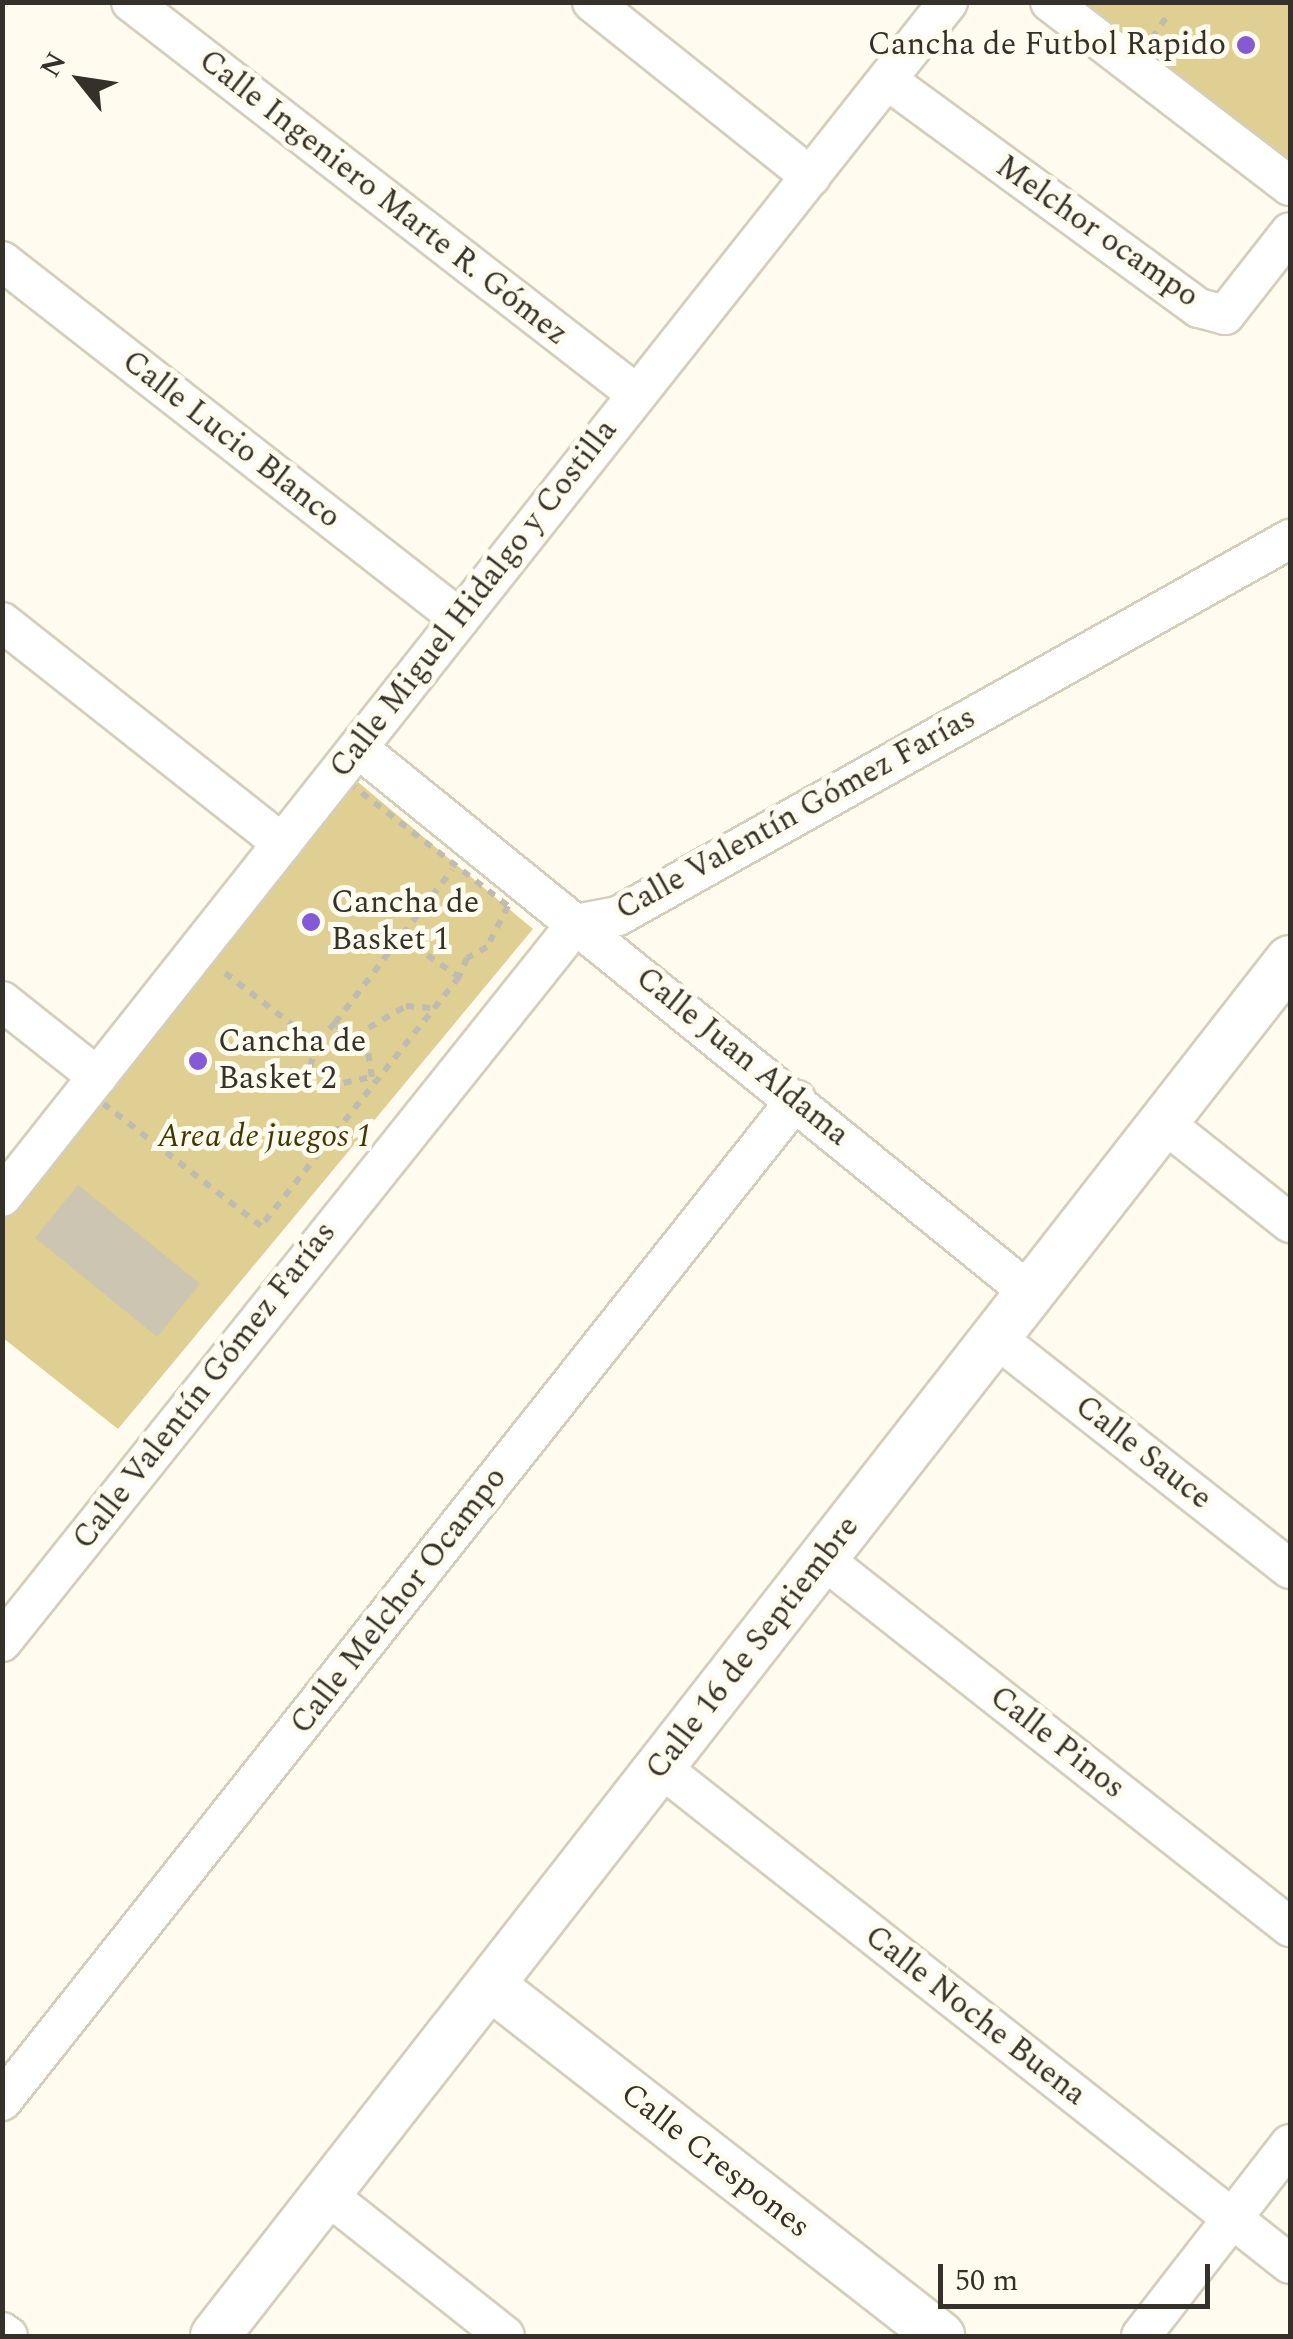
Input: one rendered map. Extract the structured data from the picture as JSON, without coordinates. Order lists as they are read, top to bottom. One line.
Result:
{"streets":{"street":["Calle Ingeniero Marte R. Gómez","Melchor ocampo","Calle Lucio Blanco","Calle Miguel Hidalgo y Costilla","Calle Valentín Gómez Farías","Calle Juan Aldama","Calle Sauce","Calle Melchor Ocampo","Calle 16 de Septiembre","Calle Pinos","Calle Noche Buena","Calle Crespones"]},"crossings":[["Calle Ingeniero Marte R. Gómez","Calle Miguel Hidalgo y Costilla"],["Melchor ocampo","Calle Miguel Hidalgo y Costilla"],["Calle Lucio Blanco","Calle Miguel Hidalgo y Costilla"],["Calle Miguel Hidalgo y Costilla","Calle Juan Aldama"],["Calle Valentín Gómez Farías","Calle Juan Aldama"],["Calle Juan Aldama","Calle Melchor Ocampo"],["Calle Juan Aldama","Calle 16 de Septiembre"],["Calle Sauce","Calle 16 de Septiembre"],["Calle 16 de Septiembre","Calle Pinos"],["Calle 16 de Septiembre","Calle Noche Buena"],["Calle 16 de Septiembre","Calle Crespones"]],"parks":["Area de juegos 1"],"places":["Cancha de Futbol Rapido","Cancha de Basket 1","Cancha de Basket 2"],"scale_bar":"50 m","north":"top left"}
